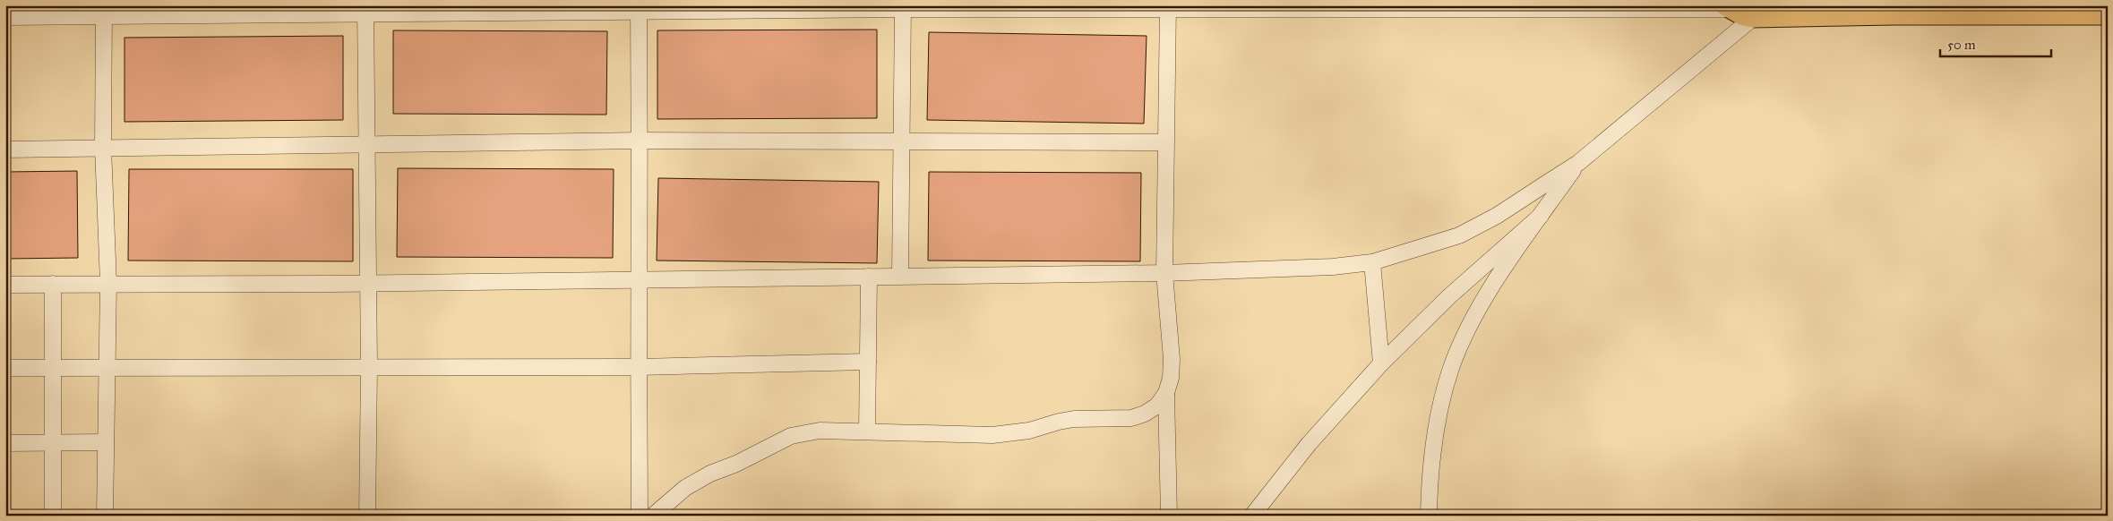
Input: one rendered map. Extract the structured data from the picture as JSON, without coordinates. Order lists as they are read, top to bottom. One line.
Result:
{"scale_bar":"50 m"}
